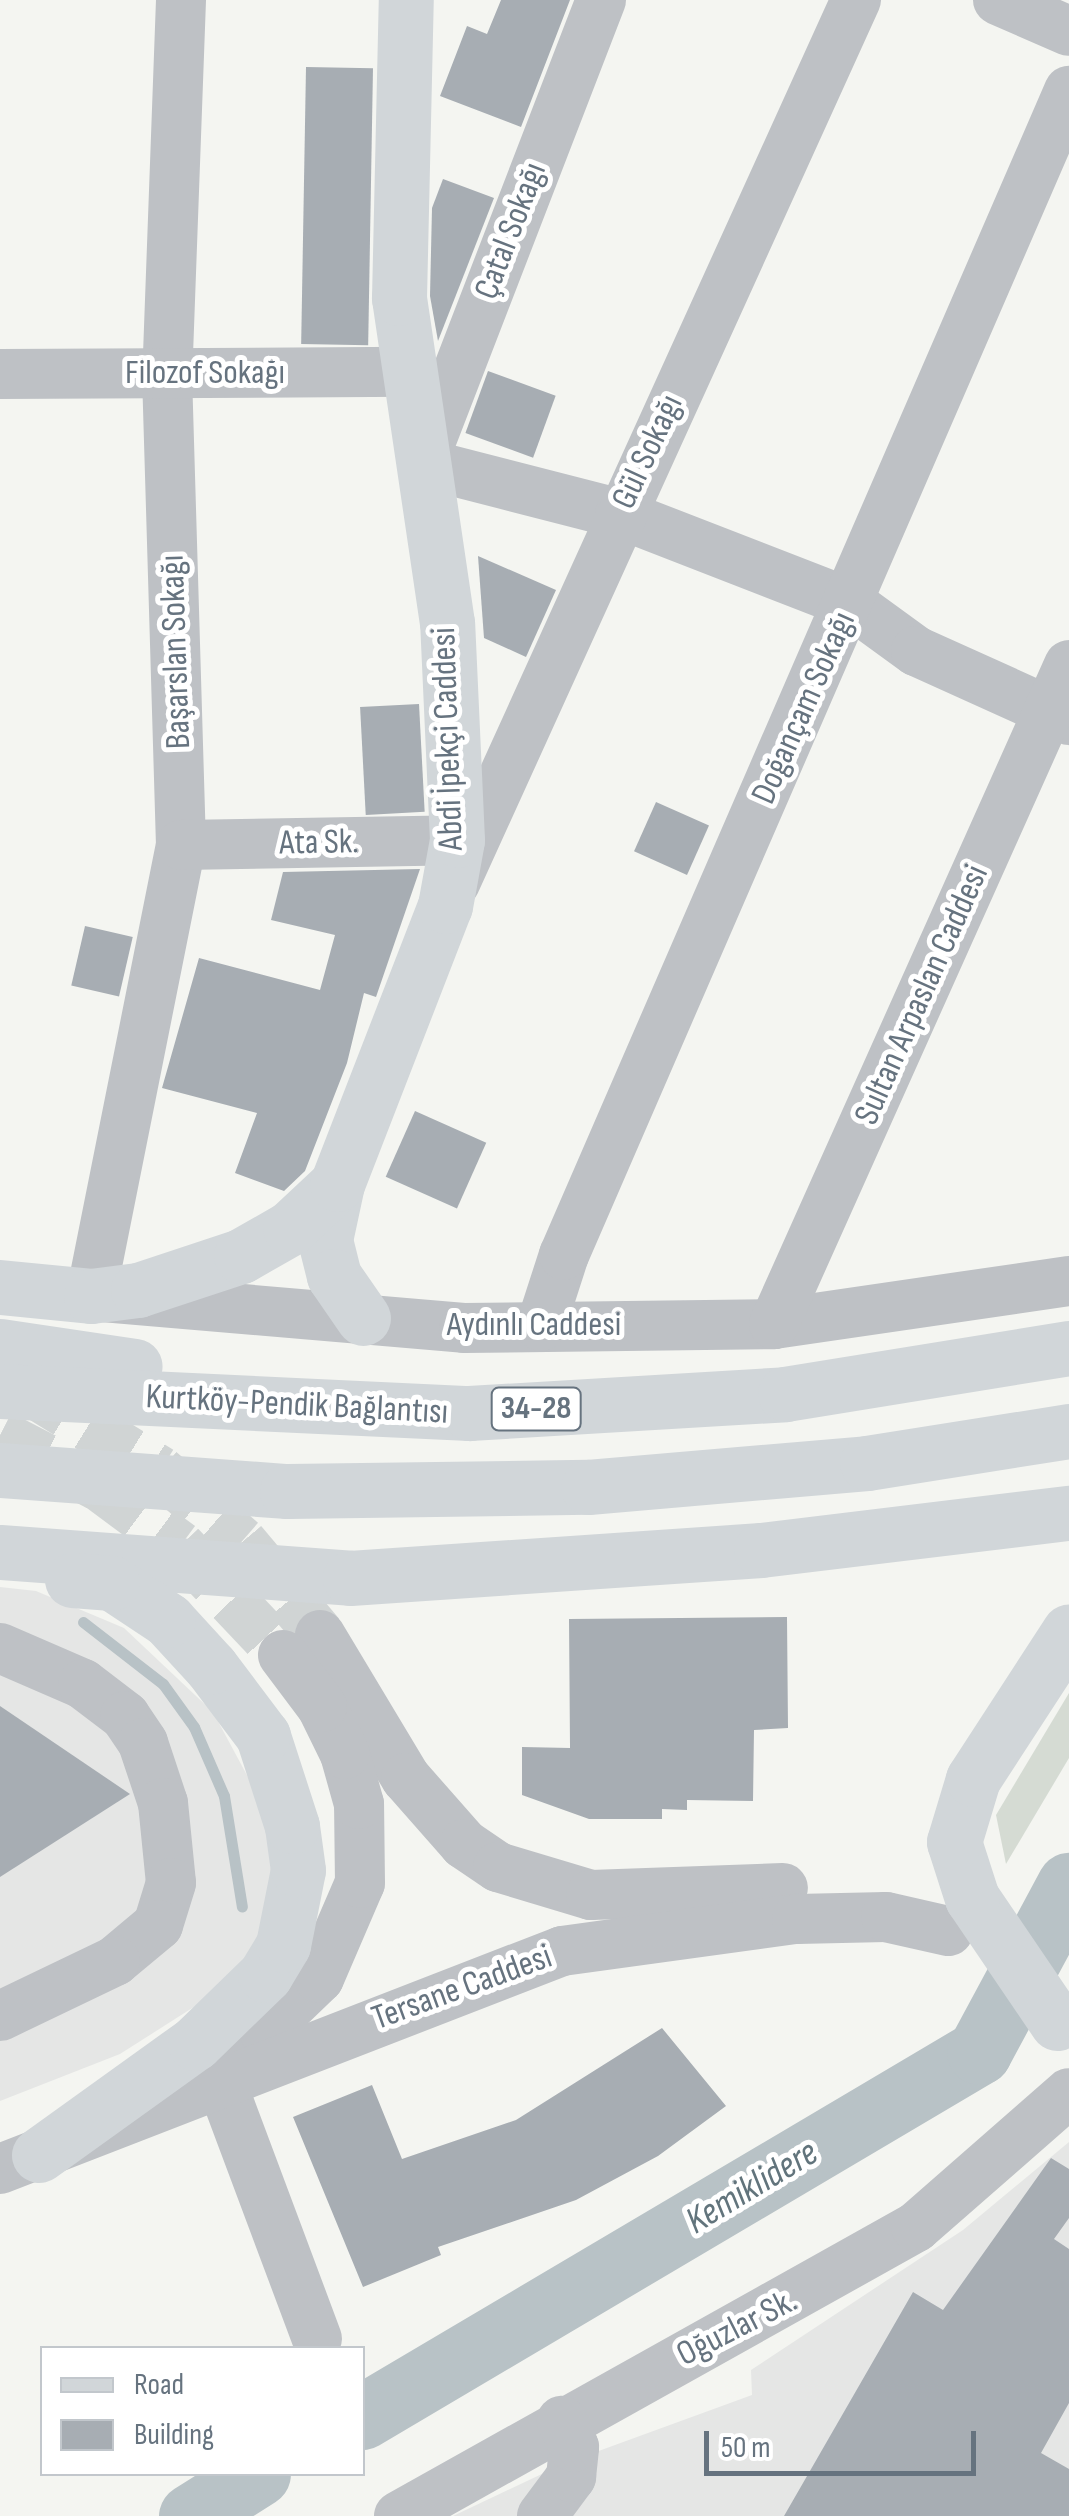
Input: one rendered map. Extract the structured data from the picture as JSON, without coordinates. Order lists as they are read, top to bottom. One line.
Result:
{"streets":{"main road":["Abdi İpekçi Caddesi","Aydınlı Caddesi","Kurtköy-Pendik Bağlantısı","34-28"],"street":["Çatal Sokağı","Filozof Sokağı","Gül Sokağı","Başarslan Sokağı","Doğançam Sokağı","Ata Sk.","Sultan Arpaslan Caddesi","Tersane Caddesi","Oğuzlar Sk."]},"crossings":[["Çatal Sokağı","Abdi İpekçi Caddesi"],["Filozof Sokağı","Başarslan Sokağı"],["Filozof Sokağı","Abdi İpekçi Caddesi"],["Gül Sokağı","Abdi İpekçi Caddesi"],["Başarslan Sokağı","Abdi İpekçi Caddesi"],["Başarslan Sokağı","Ata Sk."],["Başarslan Sokağı","Aydınlı Caddesi"],["Doğançam Sokağı","Aydınlı Caddesi"],["Abdi İpekçi Caddesi","Ata Sk."],["Abdi İpekçi Caddesi","Aydınlı Caddesi"],["Sultan Arpaslan Caddesi","Aydınlı Caddesi"]],"water":["Kemiklidere"],"legend":["Road","Building"],"scale_bar":"50 m"}
